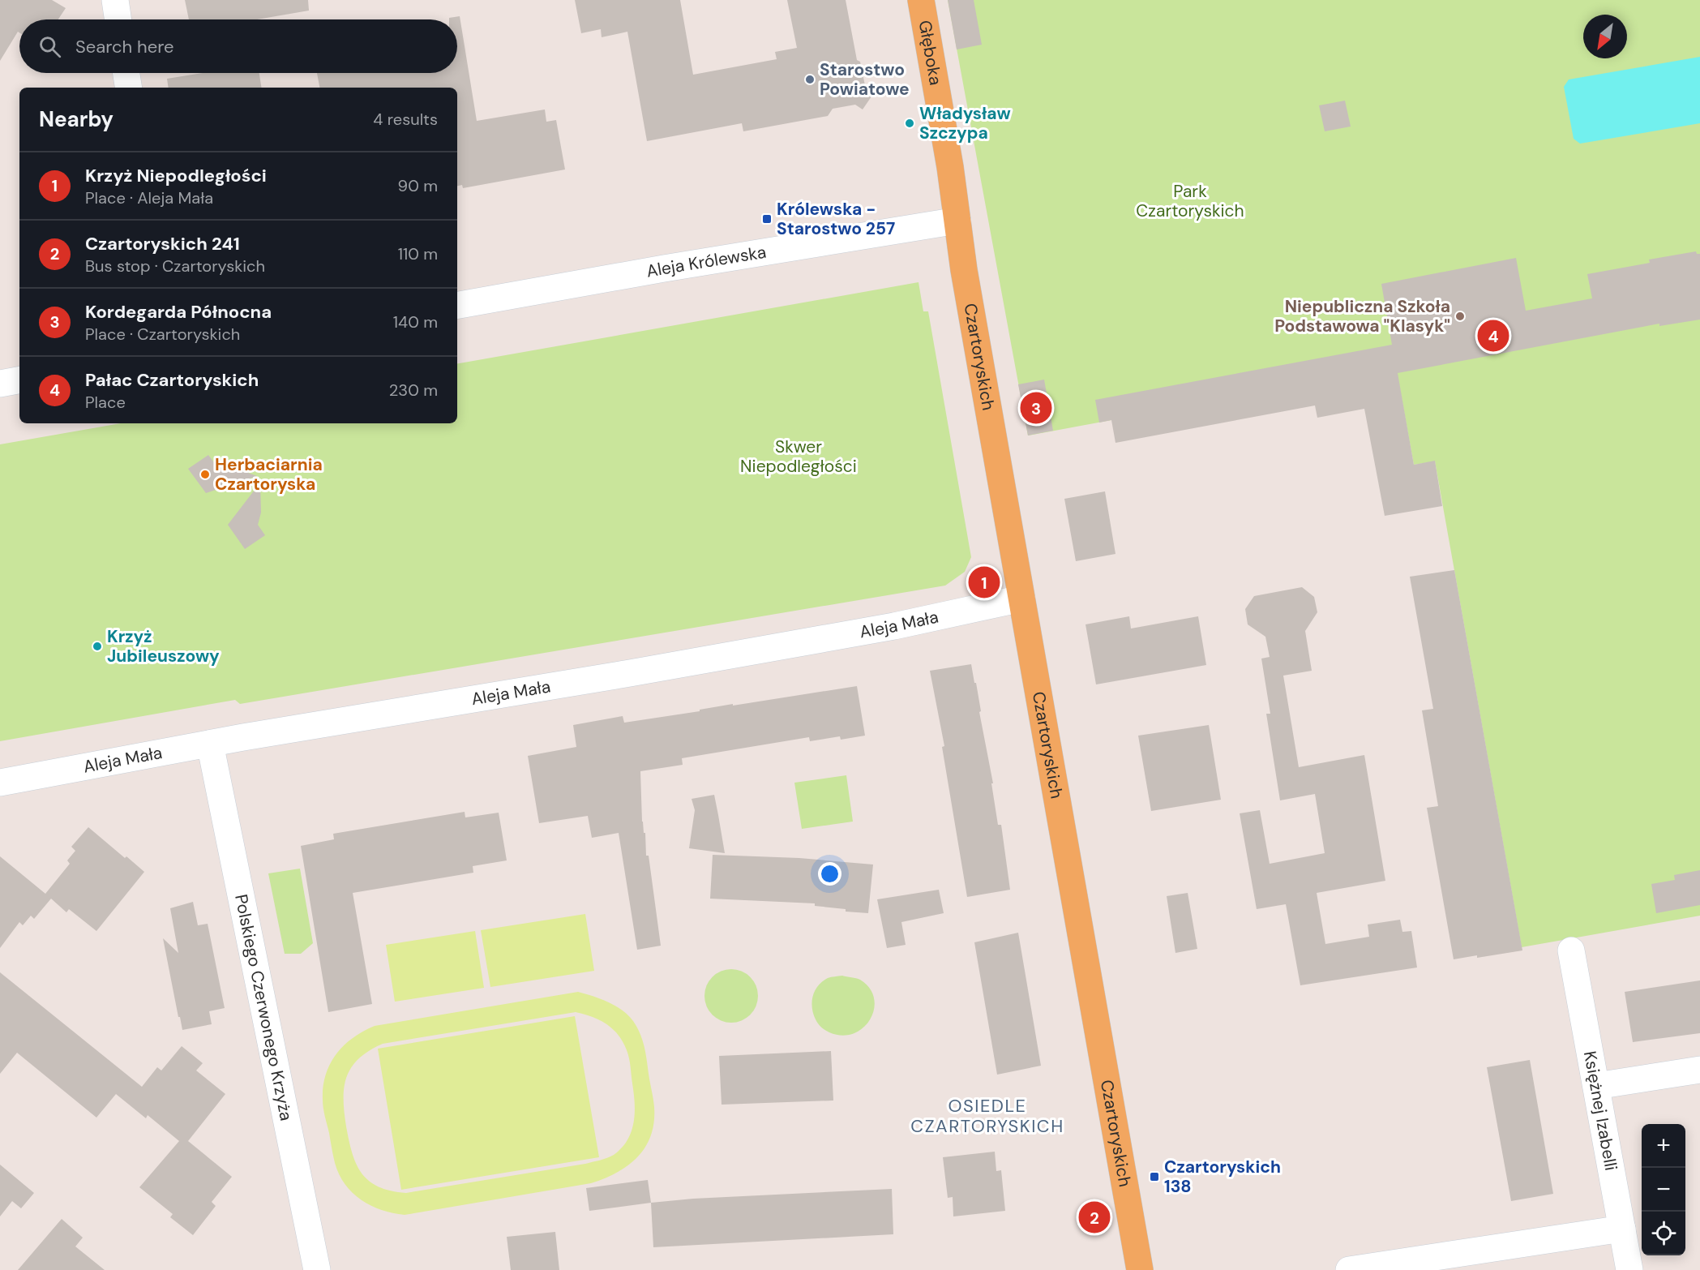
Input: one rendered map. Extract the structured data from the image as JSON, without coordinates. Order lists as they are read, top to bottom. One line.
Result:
{"streets":{"main road":["Głęboka","Czartoryskich"],"street":["Aleja Królewska","Aleja Mała","Polskiego Czerwonego Krzyża","Księżnej Izabelli"]},"crossings":[["Głęboka","Aleja Królewska"],["Głęboka","Czartoryskich"],["Aleja Królewska","Czartoryskich"],["Czartoryskich","Aleja Mała"],["Aleja Mała","Polskiego Czerwonego Krzyża"]],"districts":["OSIEDLE CZARTORYSKICH"],"parks":["Park Czartoryskich","Skwer Niepodległości"],"places":{"other":["Starostwo Powiatowe","Władysław Szczypa","Niepubliczna Szkoła Podstawowa \"Klasyk\"","Herbaciarnia Czartoryska","Krzyż Jubileuszowy"],"transit":["Królewska - Starostwo 257","Czartoryskich 138"]},"north":"bottom left","page":{"search":"Search here","heading":["Nearby","4 results"],"list":[{"mark":"1","name":"Krzyż Niepodległości","note":"Place · Aleja Mała","value":"90 m"},{"mark":"2","name":"Czartoryskich 241","note":"Bus stop · Czartoryskich","value":"110 m"},{"mark":"3","name":"Kordegarda Północna","note":"Place · Czartoryskich","value":"140 m"},{"mark":"4","name":"Pałac Czartoryskich","note":"Place","value":"230 m"}],"pins":["4","3","1","2"],"map_buttons":["+","−"]}}
